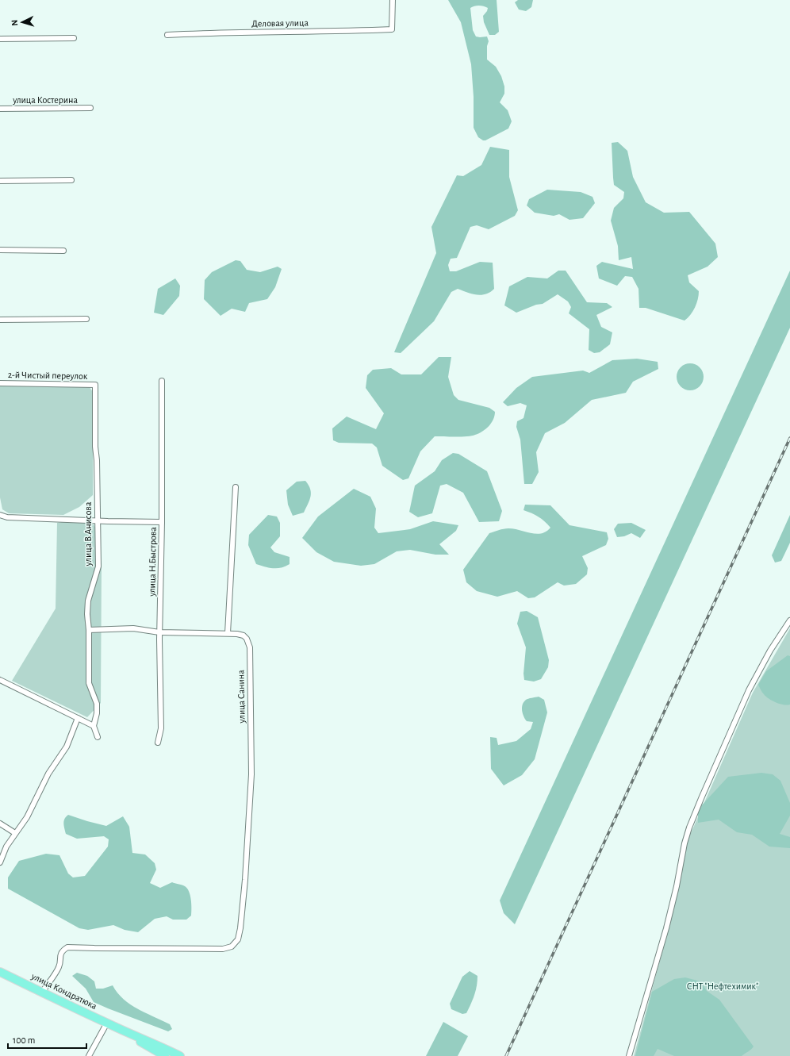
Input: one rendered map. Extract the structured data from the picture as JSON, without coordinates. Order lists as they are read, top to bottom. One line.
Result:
{"streets":{"main road":["улица Кондратюка"],"street":["Деловая улица","улица Костерина","2-й Чистый переулок","улица В.Анисова","улица Н.Быстрова","улица Санина"]},"crossings":[["2-й Чистый переулок","улица В.Анисова"],["улица В.Анисова","улица Санина"],["улица Н.Быстрова","улица Санина"],["улица Санина","улица Кондратюка"]],"parks":["СНТ \"Нефтехимик\""],"scale_bar":"100 m","north":"left"}
